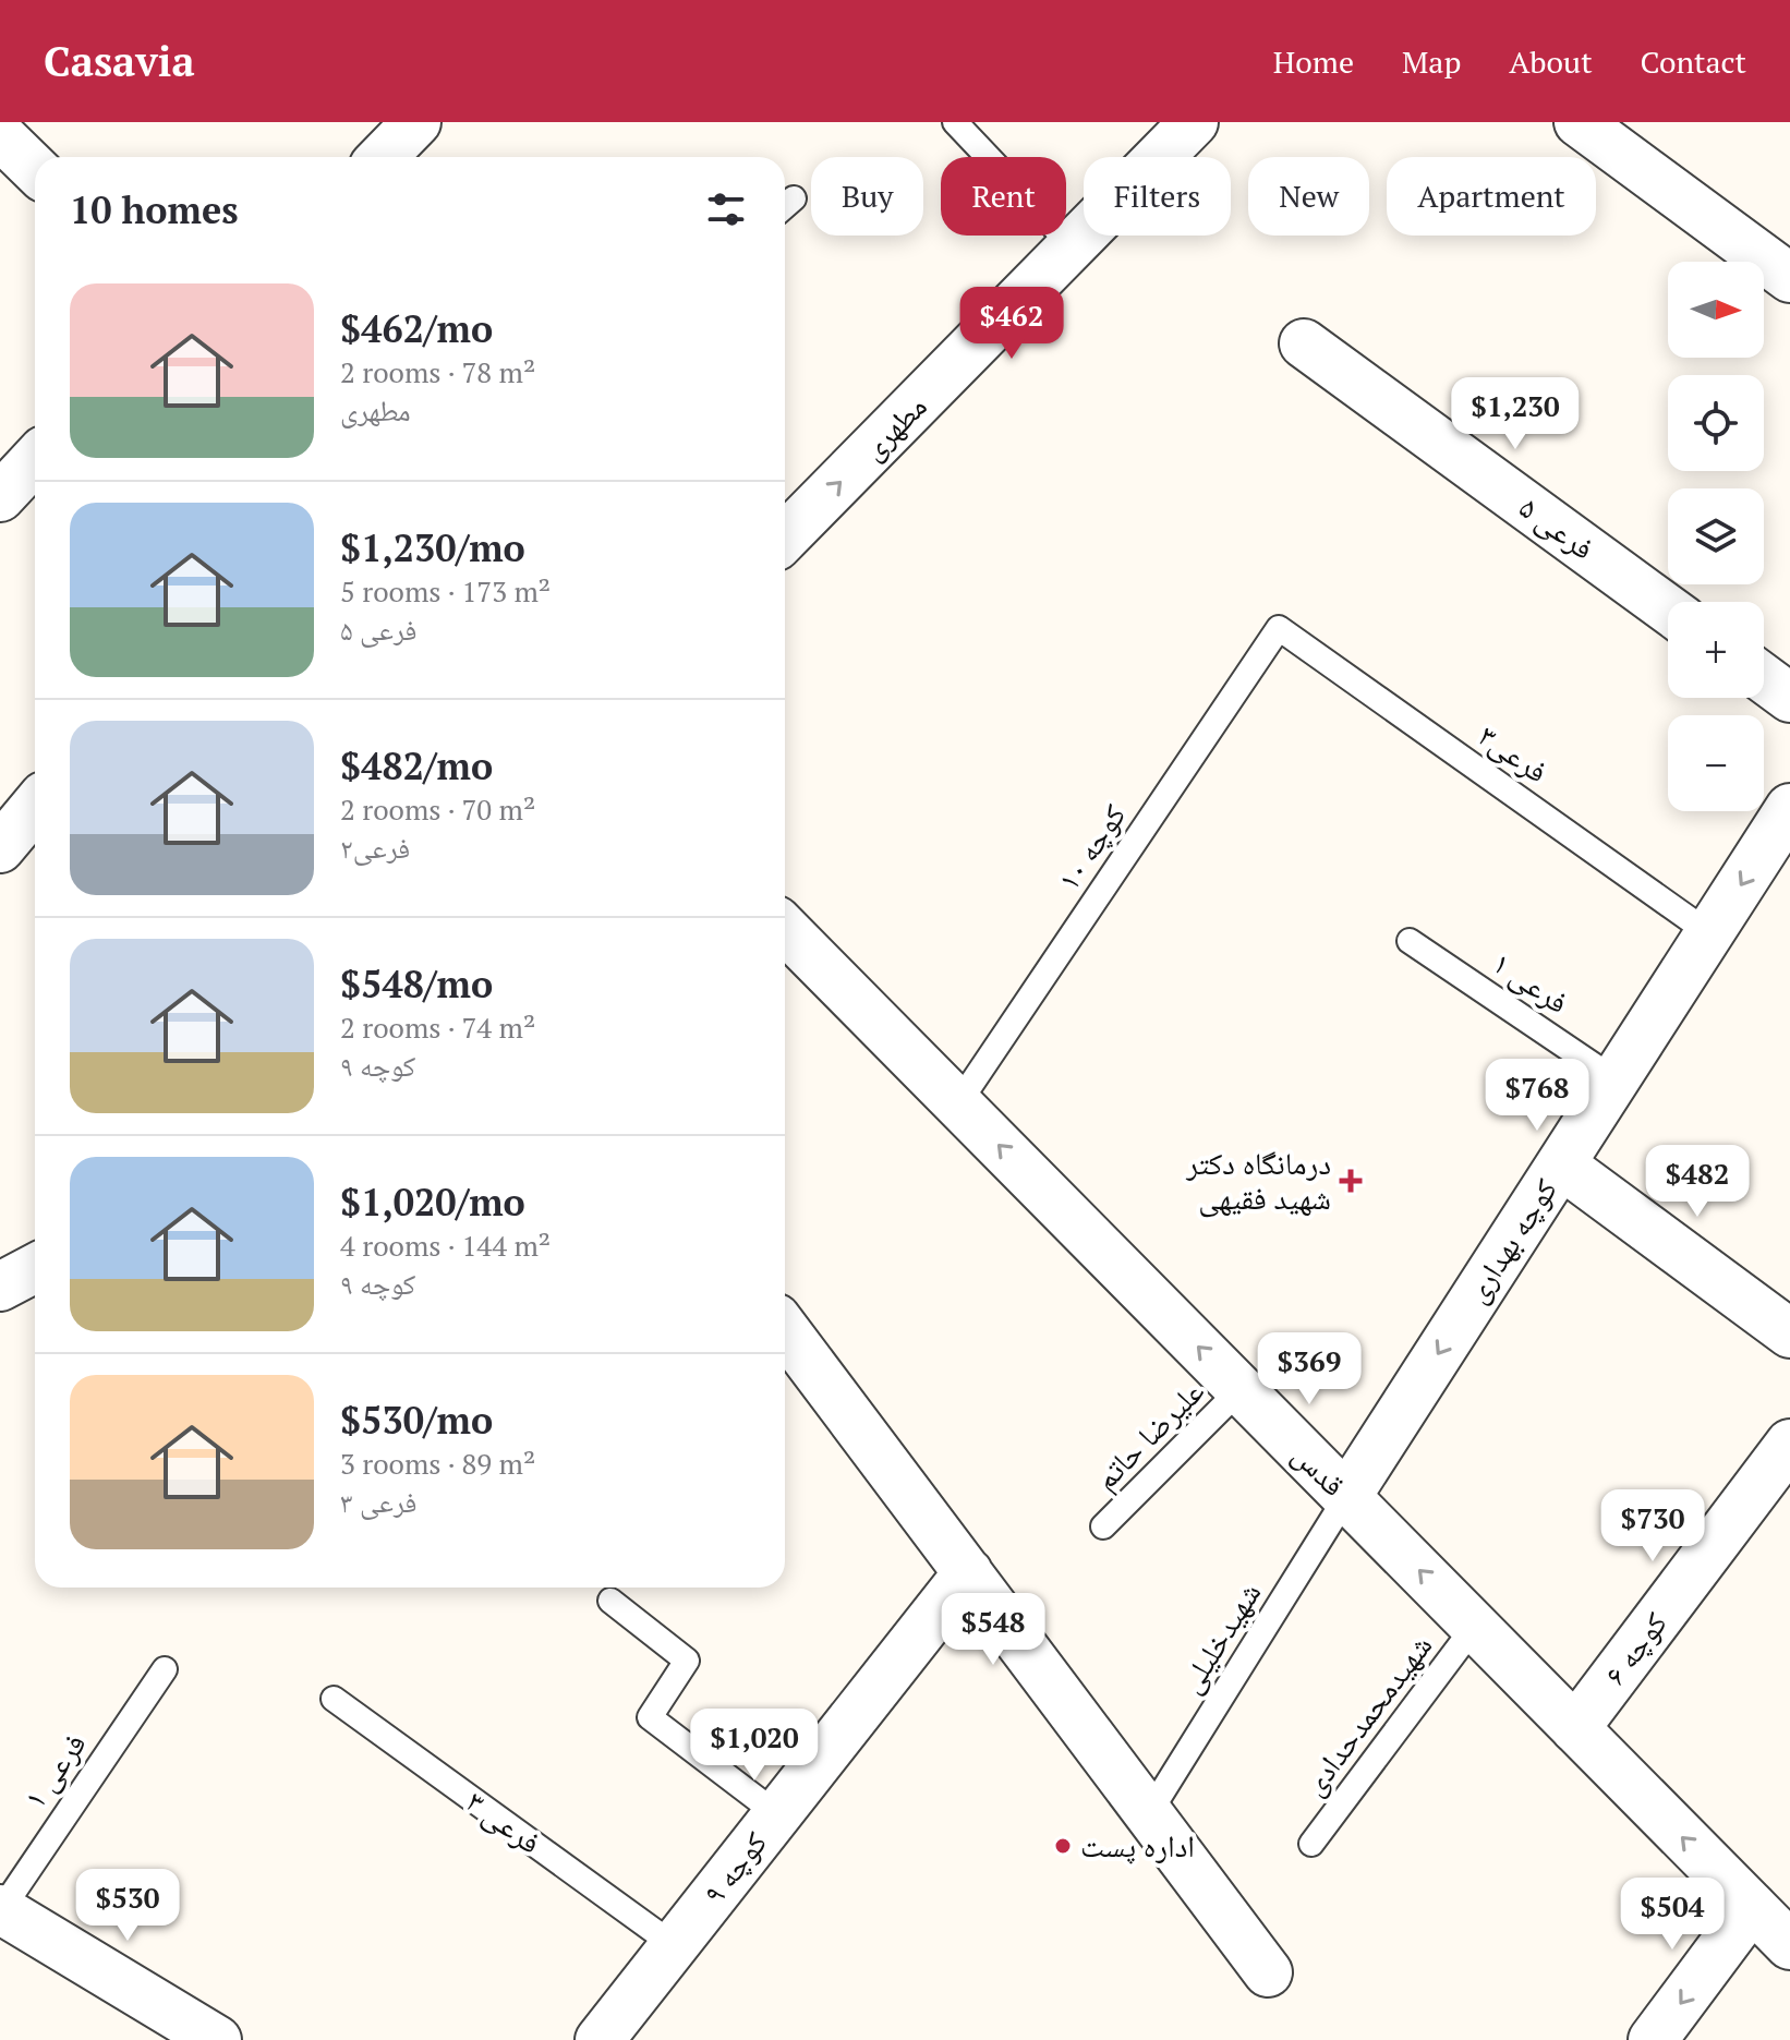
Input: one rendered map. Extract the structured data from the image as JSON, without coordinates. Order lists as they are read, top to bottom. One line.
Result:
{"streets":{"street":["مطهری","فرعی ۵","کوچه بهداری","قدس","کوچه ۶","کوچه ۹"],"lane":["فرعی۳","کوچه ۱۰","فرعی ۱","علیرضا حاتم","شهیدخلیلی","شهیدمحمدحدادی","فرعی ۳"]},"crossings":[["فرعی۳","کوچه ۱۰"],["فرعی۳","کوچه بهداری"],["کوچه ۱۰","قدس"],["فرعی ۱","کوچه بهداری"],["کوچه بهداری","قدس"],["کوچه بهداری","شهیدخلیلی"],["علیرضا حاتم","قدس"],["قدس","شهیدخلیلی"],["قدس","کوچه ۶"],["قدس","شهیدمحمدحدادی"],["فرعی ۳","کوچه ۹"]],"one_way":["مطهری","کوچه بهداری"],"places":{"health":["درمانگاه دکتر شهید فقیهی"],"other":["اداره پست"]},"north":"right","page":{"header":"Casavia","nav":["Home","Map","About","Contact"],"chip":["Buy","Rent","Filters","New","Apartment"],"heading":"10 homes","map_buttons":["+","−"],"list":[{"name":"$462/mo","note":"2 rooms · 78 m² · مطهری"},{"name":"$1,230/mo","note":"5 rooms · 173 m² · فرعی ۵"},{"name":"$482/mo","note":"2 rooms · 70 m² · فرعی۲"},{"name":"$548/mo","note":"2 rooms · 74 m² · کوچه ۹"},{"name":"$1,020/mo","note":"4 rooms · 144 m² · کوچه ۹"},{"name":"$530/mo","note":"3 rooms · 89 m² · فرعی ۳"}],"price":["$462","$1,230","$768","$482","$369","$730","$548","$1,020","$530","$504"]}}
